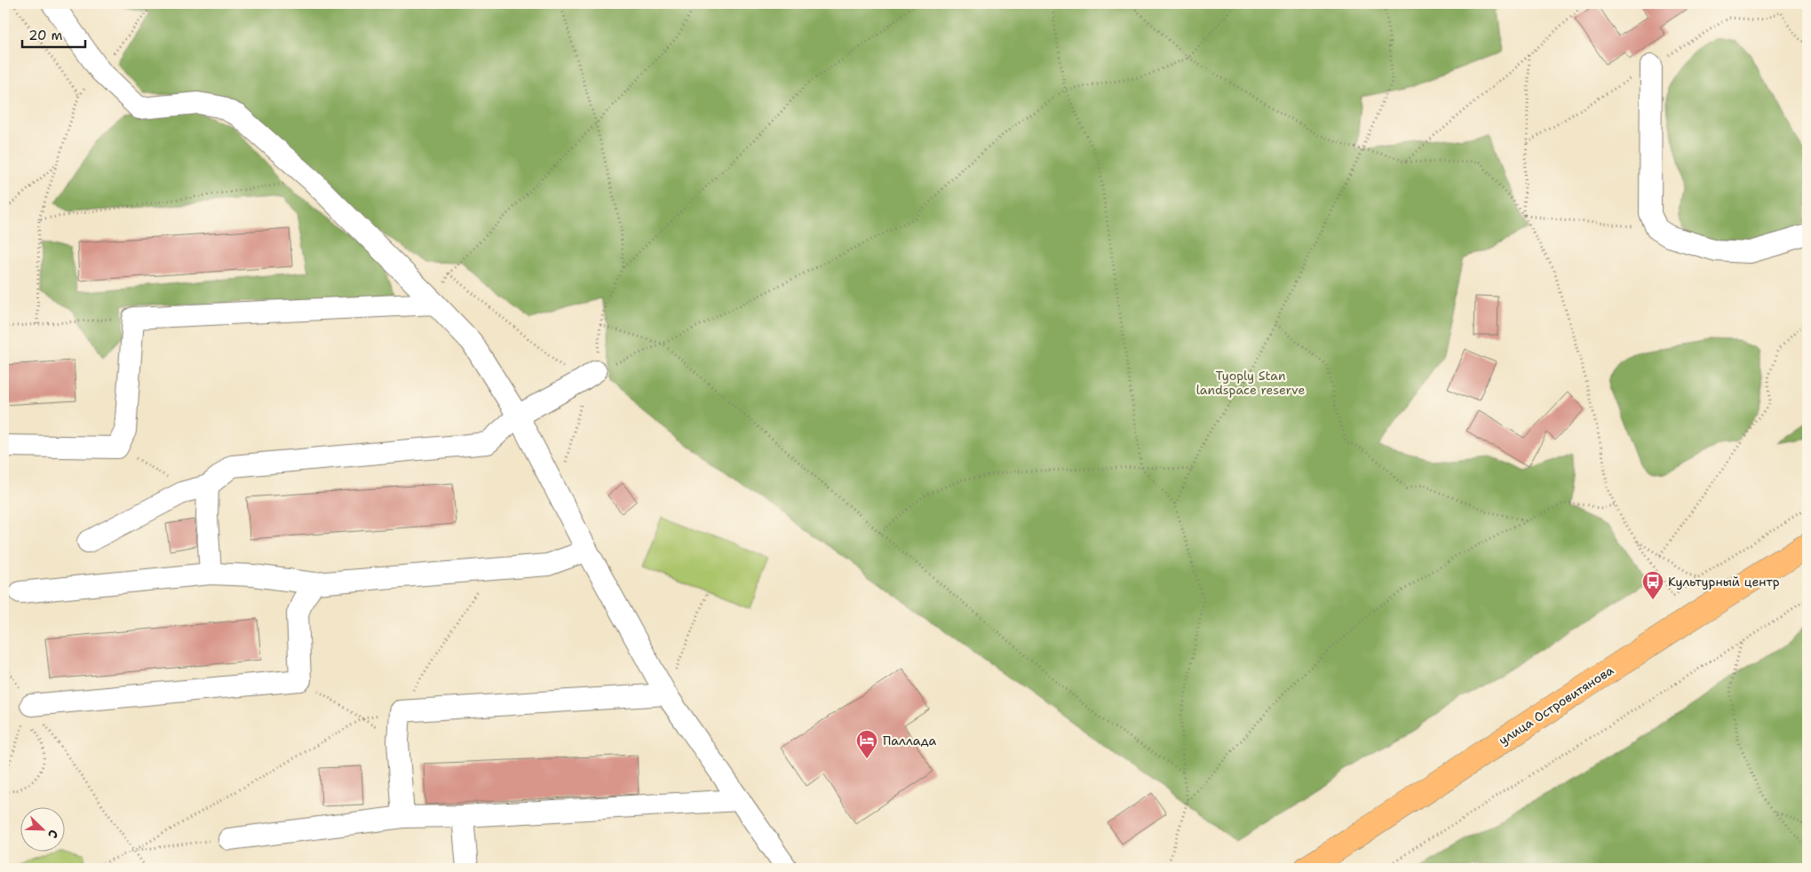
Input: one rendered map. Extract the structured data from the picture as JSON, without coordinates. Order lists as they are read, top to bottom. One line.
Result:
{"streets":{"main road":["улица Островитянова"]},"parks":["Tyoply Stan landspace reserve"],"places":{"bus stop":["Культурный центр"],"hotel":["Паллада"]},"scale_bar":"20 m","north":"bottom right"}
